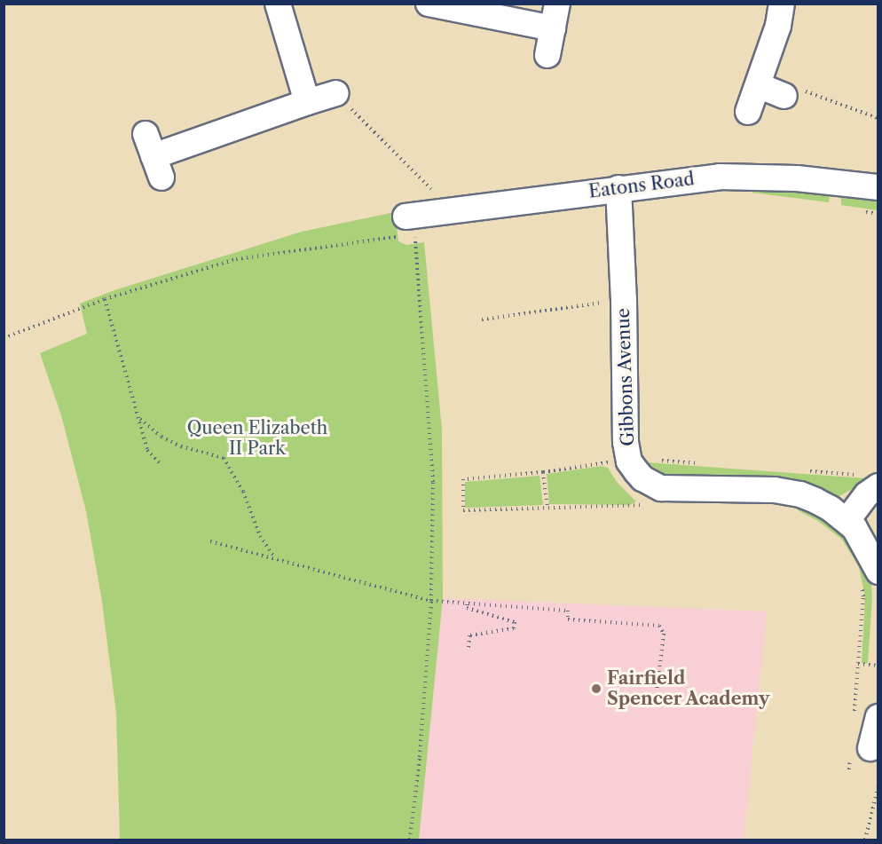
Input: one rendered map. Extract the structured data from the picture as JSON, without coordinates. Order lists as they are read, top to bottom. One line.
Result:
{"streets":{"street":["Eatons Road","Gibbons Avenue"]},"crossings":[["Eatons Road","Gibbons Avenue"]],"parks":["Queen Elizabeth II Park"],"places":["Fairfield Spencer Academy"]}
